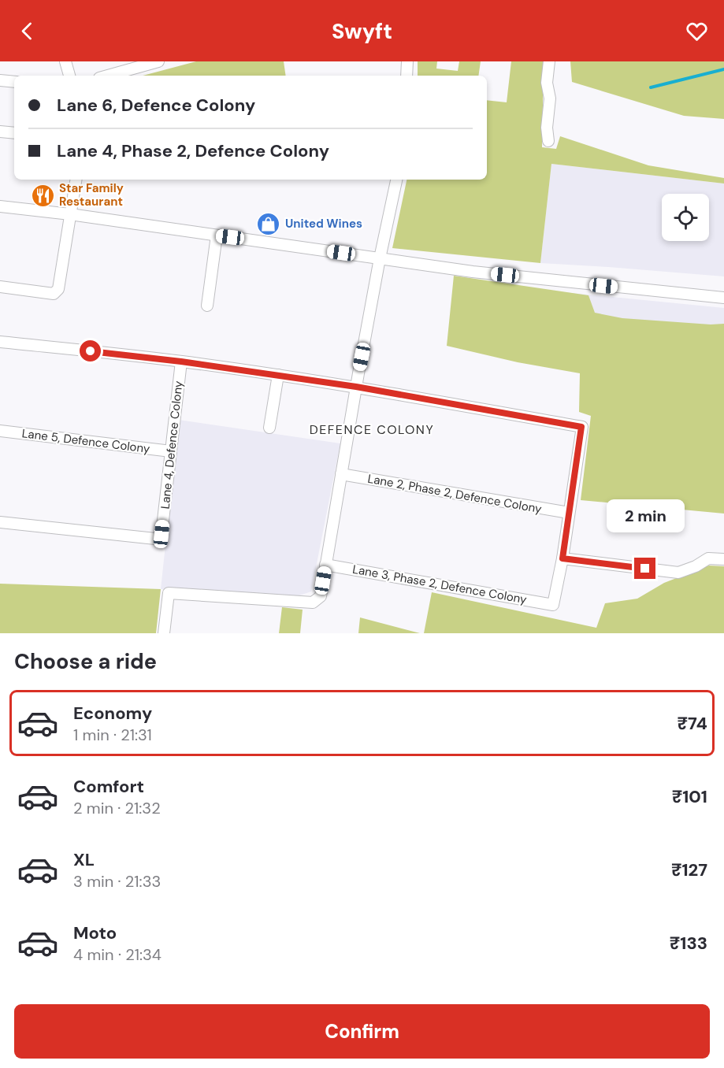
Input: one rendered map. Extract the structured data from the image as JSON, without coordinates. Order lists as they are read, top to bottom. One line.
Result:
{"streets":{"street":["Lane 5, Defence Colony","Lane 4, Defence Colony","Lane 2, Phase 2, Defence Colony","Lane 3, Phase 2, Defence Colony"]},"crossings":[["Lane 5, Defence Colony","Lane 4, Defence Colony"]],"districts":["DEFENCE COLONY"],"places":{"restaurant":["Star Family Restaurant"],"shop":["United Wines"]},"page":{"header":"Swyft","banner":["Lane 6, Defence Colony","Lane 4, Phase 2, Defence Colony"],"bubble":"2 min","heading":"Choose a ride","list":[{"name":"Economy","note":"1 min · 21:31","value":"₹74"},{"name":"Comfort","note":"2 min · 21:32","value":"₹101"},{"name":"XL","note":"3 min · 21:33","value":"₹127"},{"name":"Moto","note":"4 min · 21:34","value":"₹133"}],"buttons":"Confirm"}}
